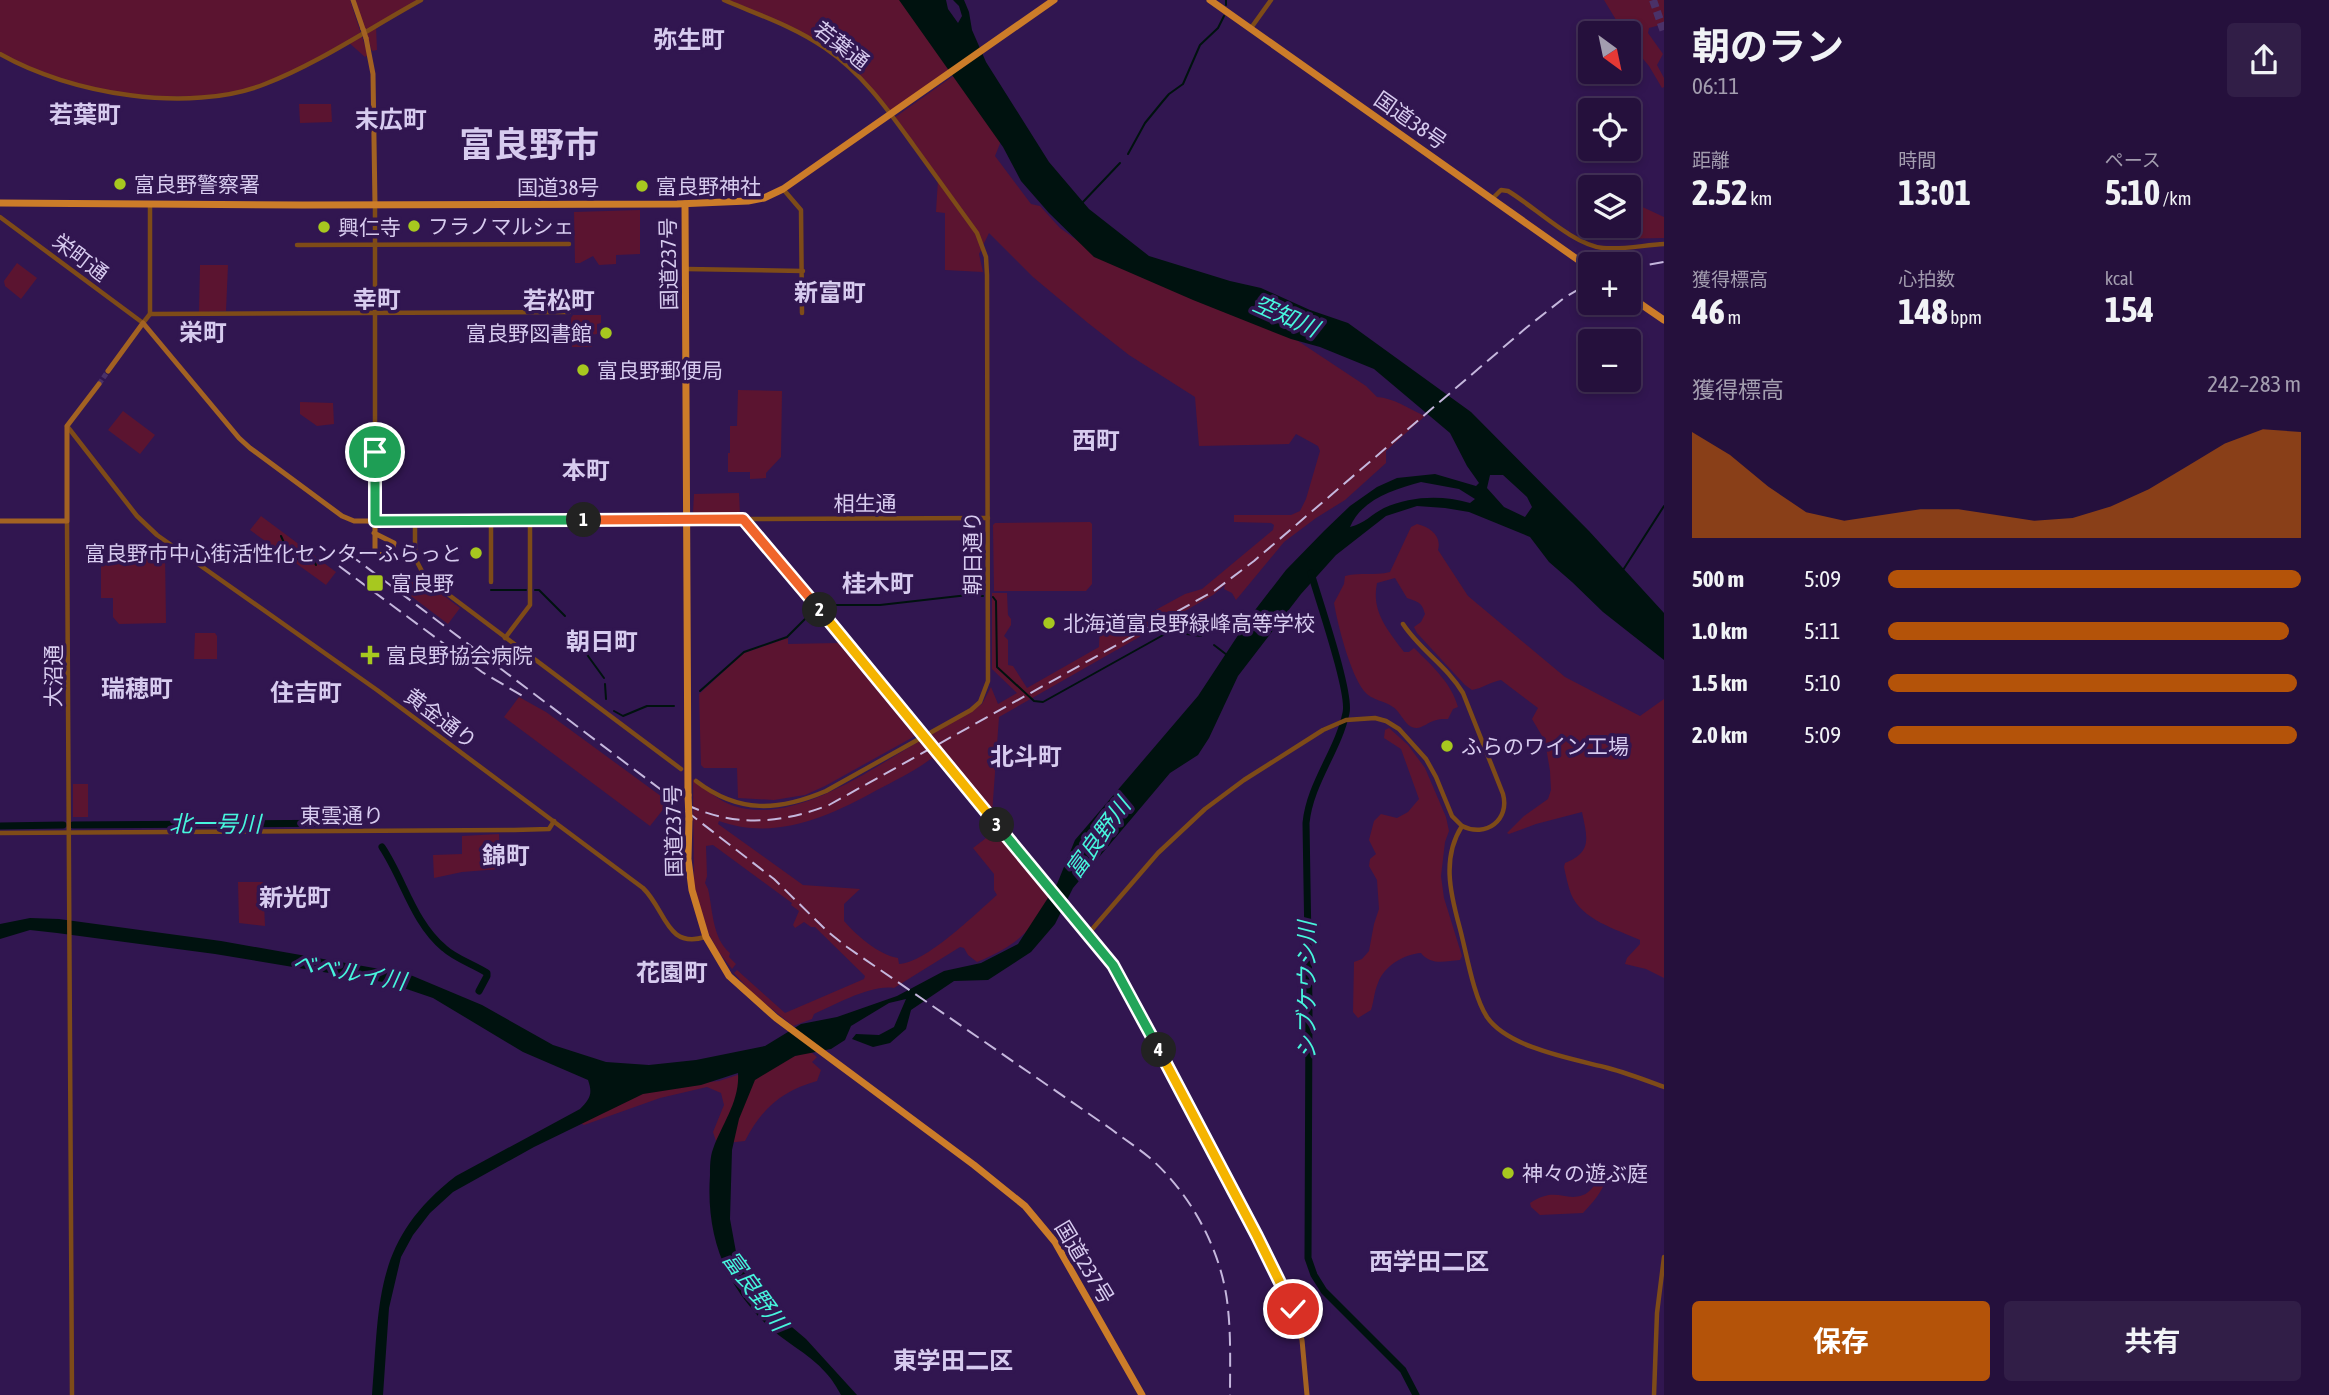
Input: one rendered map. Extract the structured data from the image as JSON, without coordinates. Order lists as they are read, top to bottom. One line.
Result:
{"streets":{"highway":["国道38号","国道237号"],"street":["若葉通","栄町通","相生通","朝日通り","大沼通","黄金通り","東雲通り"]},"crossings":[["若葉通","国道38号"],["若葉通","朝日通り"],["国道38号","国道237号"],["国道38号","朝日通り"],["国道237号","黄金通り"],["相生通","朝日通り"],["大沼通","東雲通り"],["黄金通り","東雲通り"]],"districts":["弥生町","若葉町","末広町","富良野市","新富町","幸町","若松町","栄町","西町","本町","桂木町","朝日町","瑞穂町","住吉町","北斗町","錦町","新光町","花園町","西学田二区","東学田二区"],"water":["空知川","北一号川","富良野川","ベベルイ川","シブケウシ川"],"places":{"other":["富良野警察署","富良野神社","フラノマルシェ","興仁寺","富良野図書館","富良野郵便局","富良野市中心街活性化センターふらっと","北海道富良野緑峰高等学校","ふらのワイン工場","神々の遊ぶ庭"],"transit":["富良野"],"health":["富良野協会病院"]},"north":"bottom right","page":{"heading":["朝のラン","06:11"],"map_buttons":["+","−"],"stats":[["距離","2.52 km"],["時間","13:01"],["ペース","5:10 /km"],["獲得標高","46 m"],["心拍数","148 bpm"],["kcal","154"]],"chart":["獲得標高","242–283 m"],"pins":["1","2","3","4"],"list":[{"name":"500 m","note":"5:09"},{"name":"1.0 km","note":"5:11"},{"name":"1.5 km","note":"5:10"},{"name":"2.0 km","note":"5:09"}],"buttons":["保存","共有"]}}
